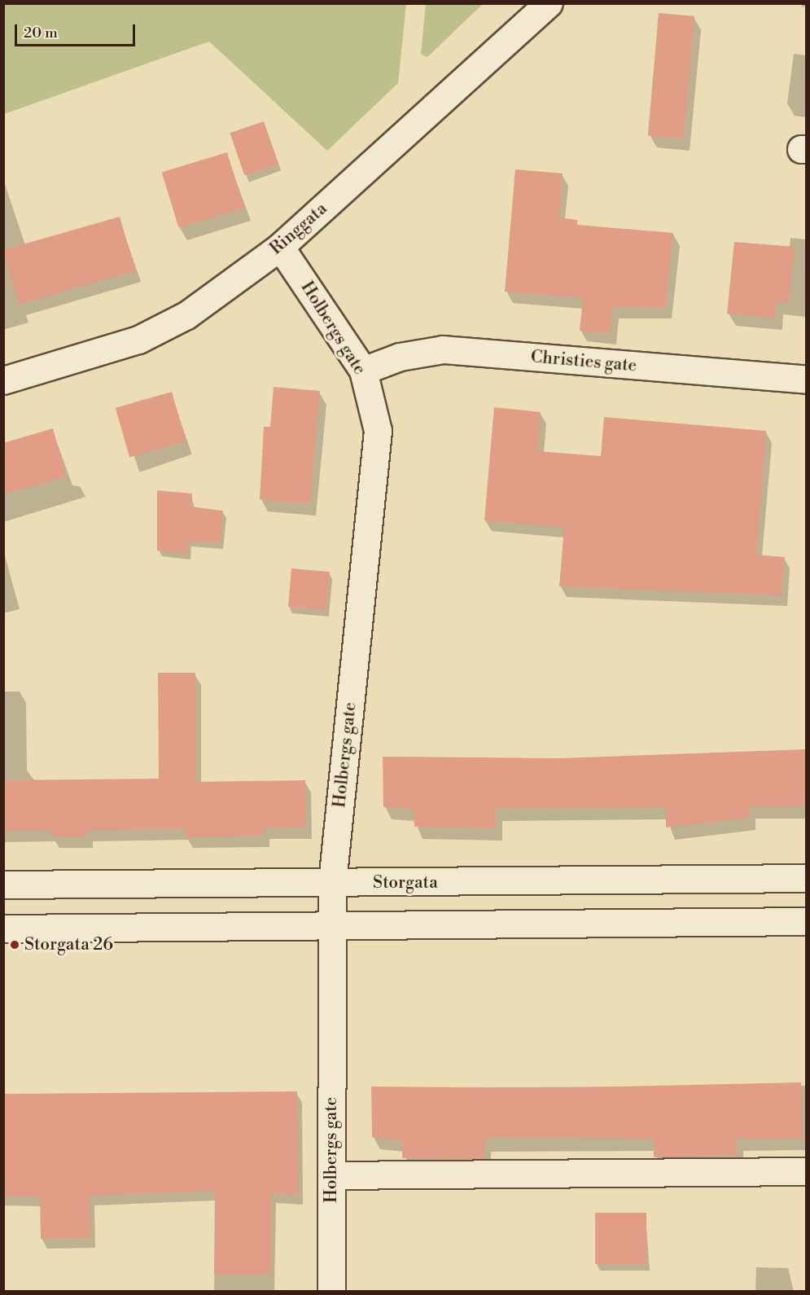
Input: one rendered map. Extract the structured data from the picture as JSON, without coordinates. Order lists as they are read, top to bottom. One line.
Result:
{"streets":{"street":["Ringgata","Holbergs gate","Christies gate","Storgata"]},"crossings":[["Ringgata","Holbergs gate"],["Holbergs gate","Christies gate"],["Holbergs gate","Storgata"]],"places":["Storgata 26"],"scale_bar":"20 m"}
